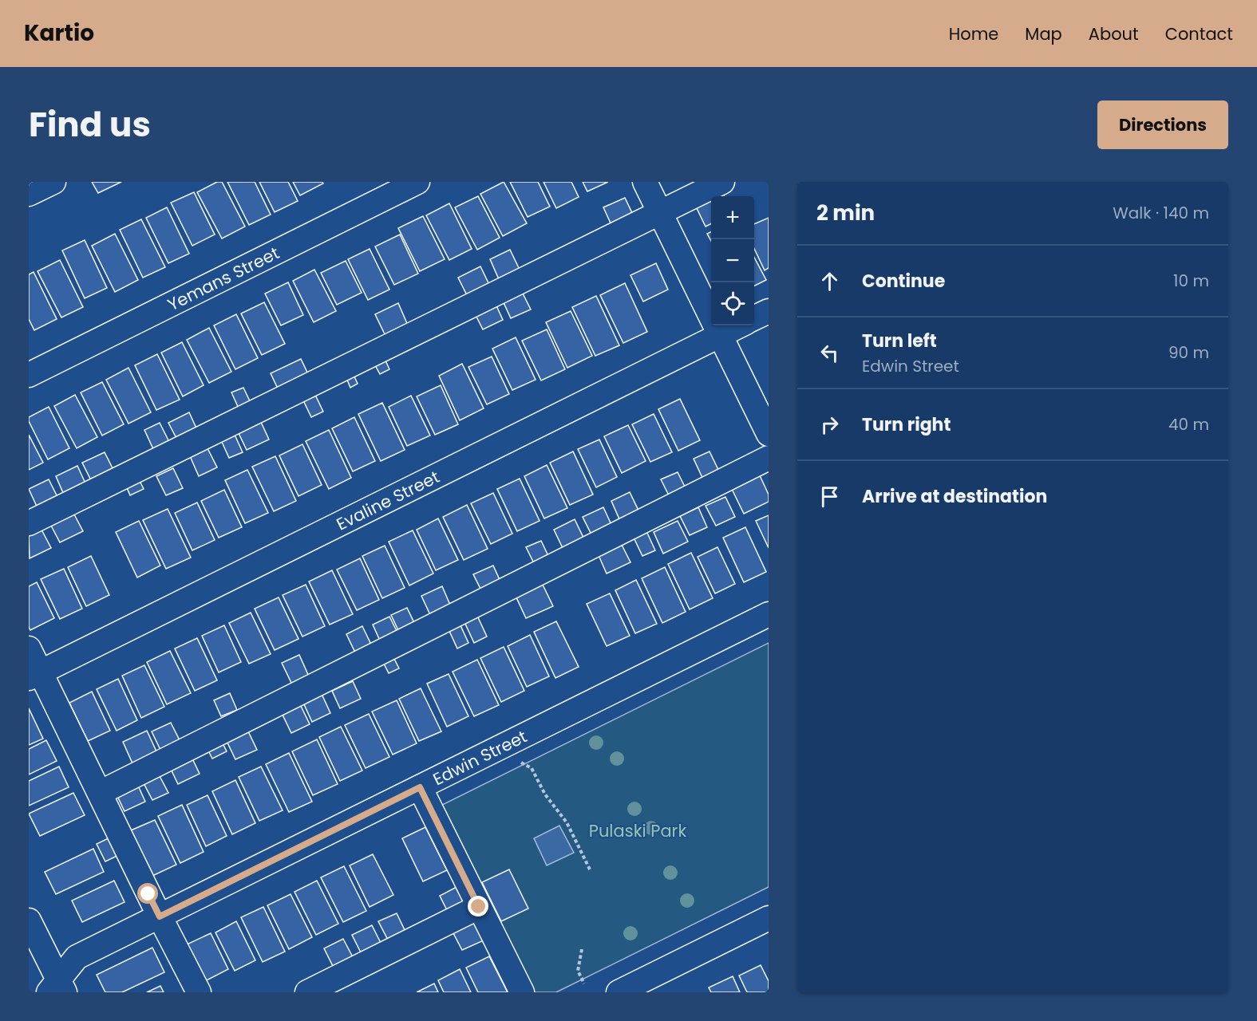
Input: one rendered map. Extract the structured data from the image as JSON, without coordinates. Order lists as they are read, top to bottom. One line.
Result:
{"streets":{"street":["Yemans Street","Evaline Street","Edwin Street"]},"parks":["Pulaski Park"],"page":{"header":"Kartio","nav":["Home","Map","About","Contact"],"title":"Find us","buttons":"Directions","heading":["2 min","Walk · 140 m"],"map_buttons":["+","−"],"list":[["Continue","10 m"],["Turn left","Edwin Street","90 m"],["Turn right","40 m"],"Arrive at destination"]}}
